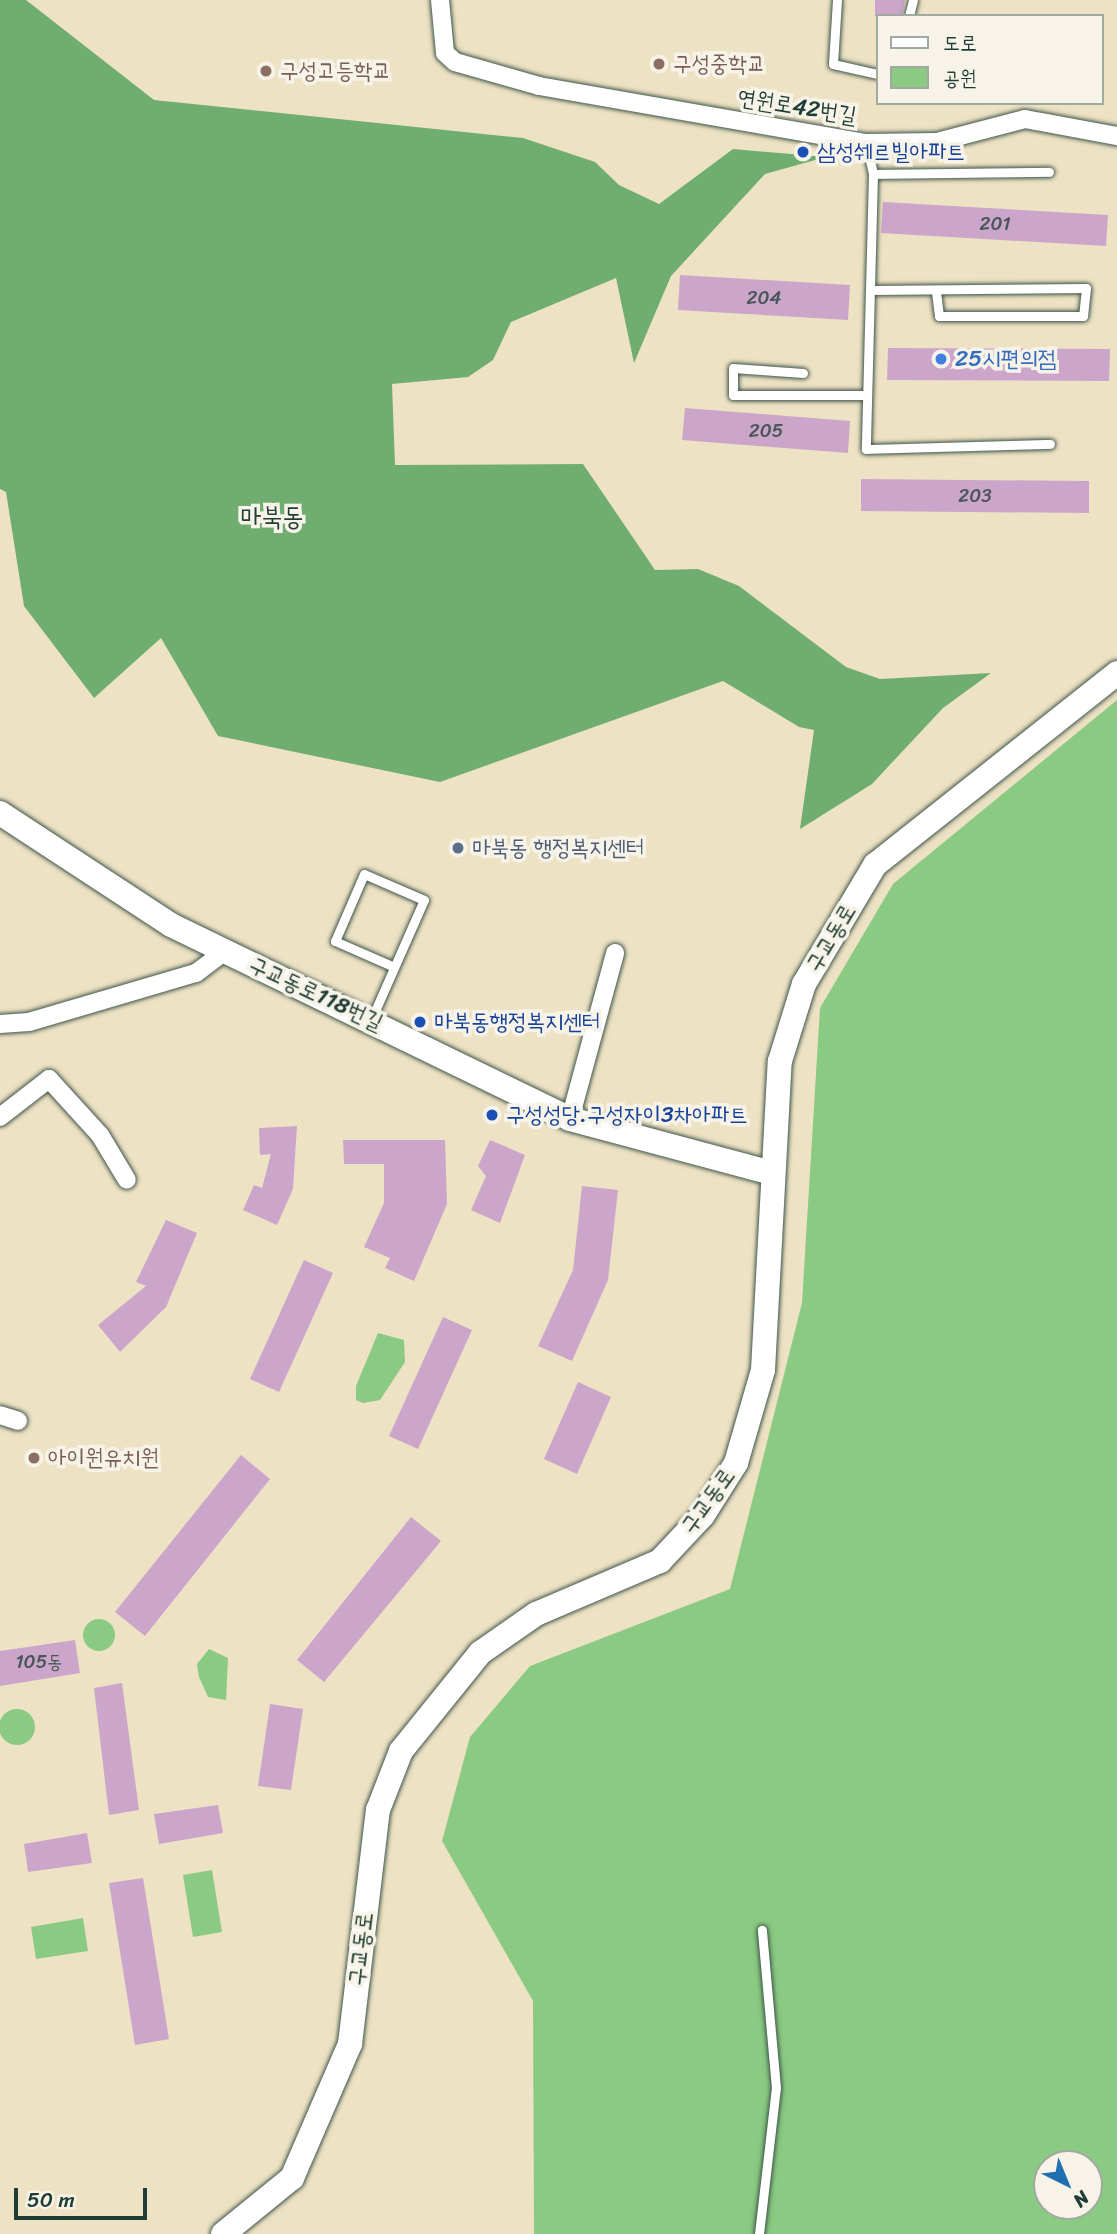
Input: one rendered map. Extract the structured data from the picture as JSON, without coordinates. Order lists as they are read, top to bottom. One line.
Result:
{"streets":{"street":["연원로42번길","구교동로","구교동로118번길"]},"crossings":[["구교동로","구교동로118번길"]],"districts":["마북동"],"places":["구성중학교","구성고등학교","삼성쉐르빌아파트","25시편의점","마북동 행정복지센터","마북동행정복지센터","구성성당.구성자이3차아파트","아이원유치원"],"house_numbers":["201","204","205","203","105동"],"legend":["도로","공원"],"scale_bar":"50 m","north":"bottom right"}
